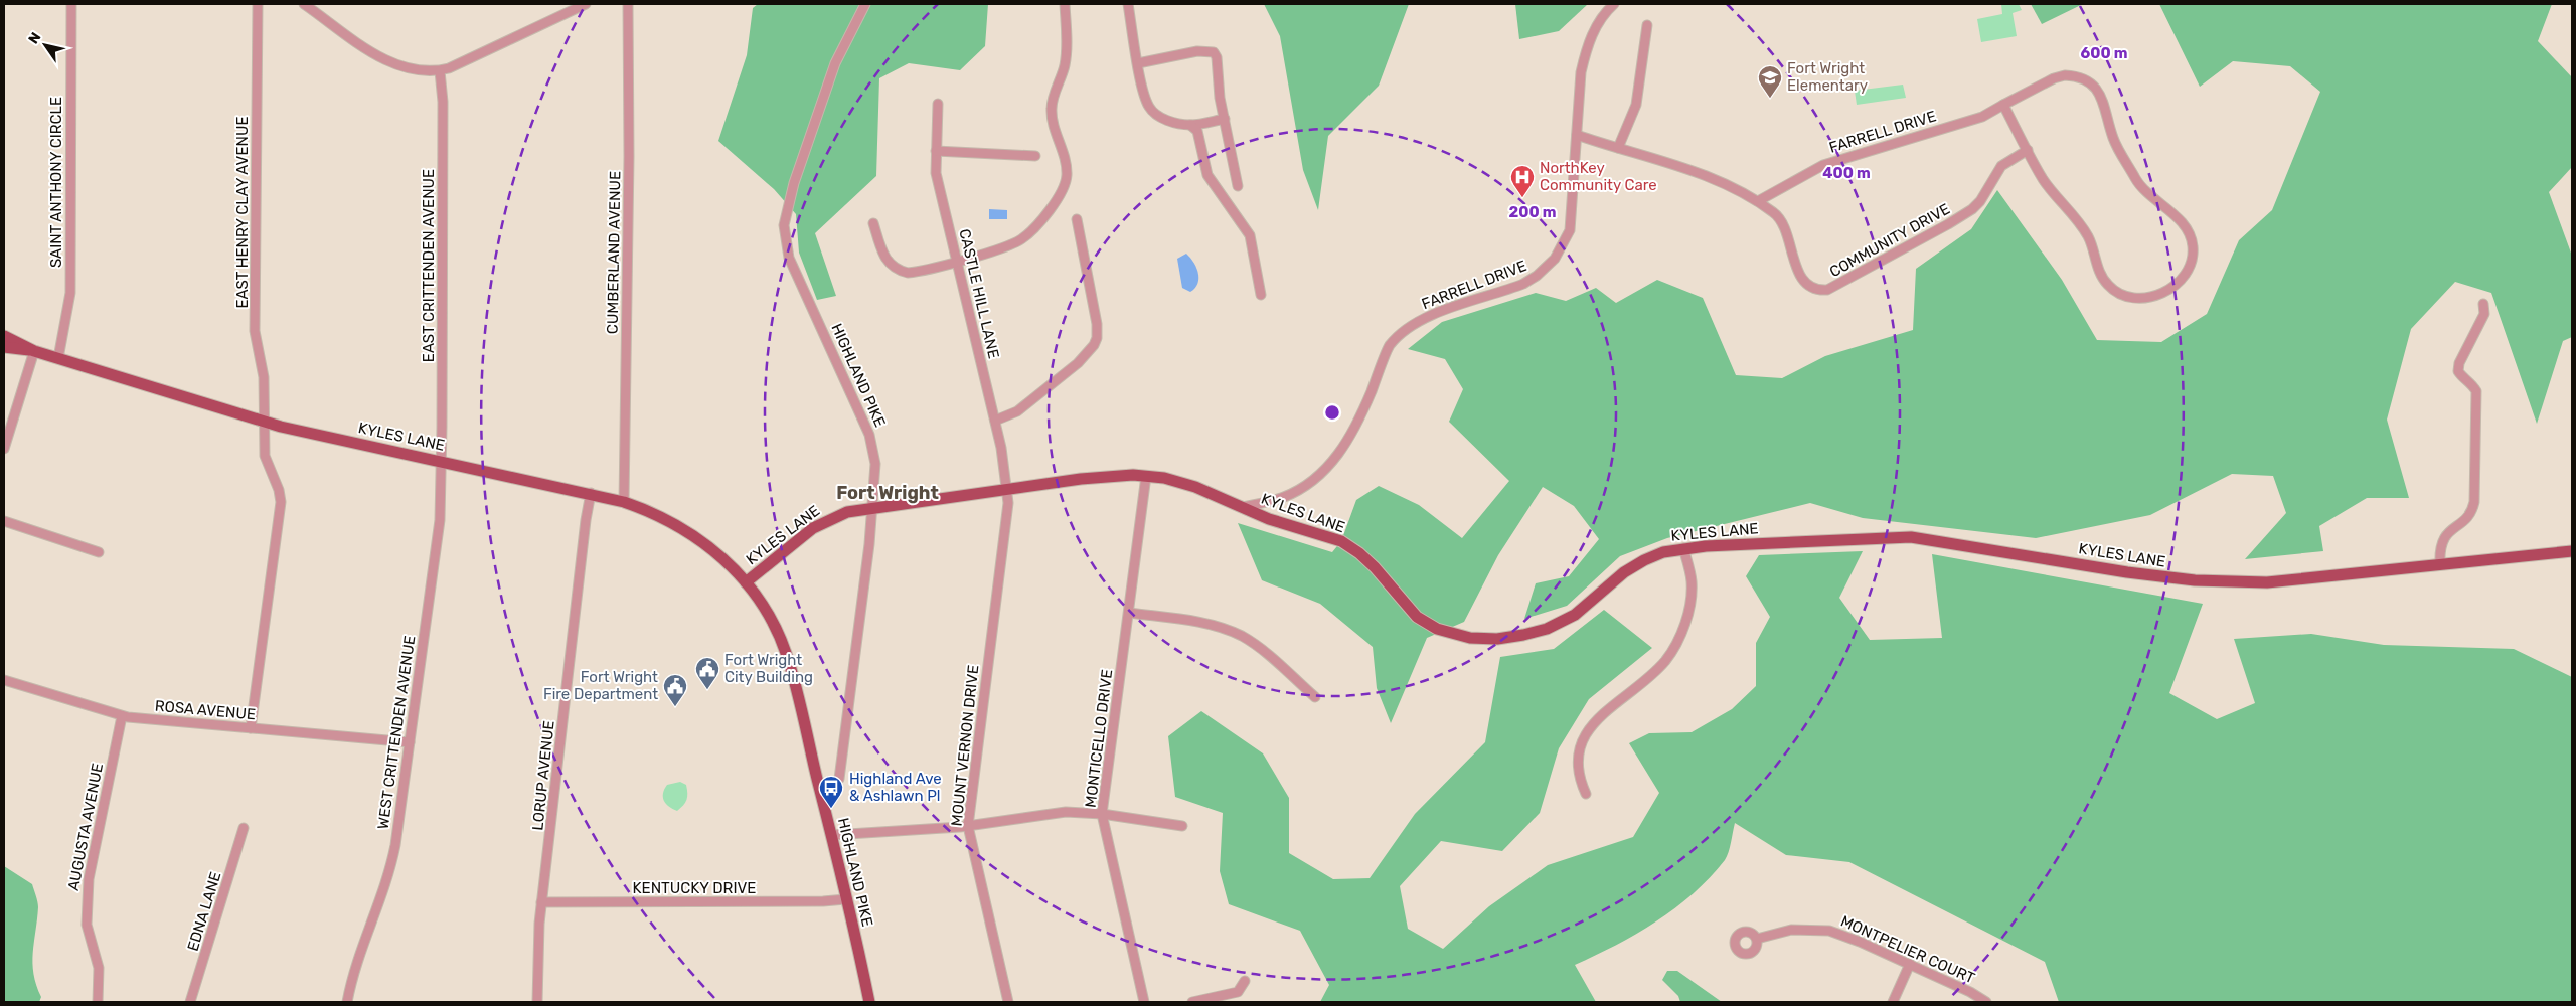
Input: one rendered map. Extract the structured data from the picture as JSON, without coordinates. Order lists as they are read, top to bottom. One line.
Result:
{"streets":{"main road":["HIGHLAND PIKE","KYLES LANE"],"street":["FARRELL DRIVE","SAINT ANTHONY CIRCLE","EAST HENRY CLAY AVENUE","COMMUNITY DRIVE","CUMBERLAND AVENUE","EAST CRITTENDEN AVENUE","CASTLE HILL LANE","ROSA AVENUE","WEST CRITTENDEN AVENUE","MONTICELLO DRIVE","MOUNT VERNON DRIVE","LORUP AVENUE","AUGUSTA AVENUE","KENTUCKY DRIVE","EDNA LANE","MONTPELIER COURT"]},"crossings":[["FARRELL DRIVE","COMMUNITY DRIVE"],["FARRELL DRIVE","KYLES LANE"],["SAINT ANTHONY CIRCLE","KYLES LANE"],["EAST HENRY CLAY AVENUE","KYLES LANE"],["EAST HENRY CLAY AVENUE","ROSA AVENUE"],["CUMBERLAND AVENUE","KYLES LANE"],["EAST CRITTENDEN AVENUE","KYLES LANE"],["EAST CRITTENDEN AVENUE","WEST CRITTENDEN AVENUE"],["CASTLE HILL LANE","KYLES LANE"],["CASTLE HILL LANE","MOUNT VERNON DRIVE"],["HIGHLAND PIKE","KYLES LANE"],["HIGHLAND PIKE","KENTUCKY DRIVE"],["KYLES LANE","WEST CRITTENDEN AVENUE"],["KYLES LANE","MONTICELLO DRIVE"],["KYLES LANE","MOUNT VERNON DRIVE"],["KYLES LANE","LORUP AVENUE"],["ROSA AVENUE","WEST CRITTENDEN AVENUE"],["ROSA AVENUE","AUGUSTA AVENUE"],["LORUP AVENUE","KENTUCKY DRIVE"]],"districts":["Fort Wright"],"places":{"school or university":["Fort Wright Elementary"],"hospital":["NorthKey Community Care"],"public building":["Fort Wright City Building","Fort Wright Fire Department"],"bus stop":["Highland Ave & Ashlawn Pl"]},"north":"top left","rings":["600 m","400 m","200 m"]}
